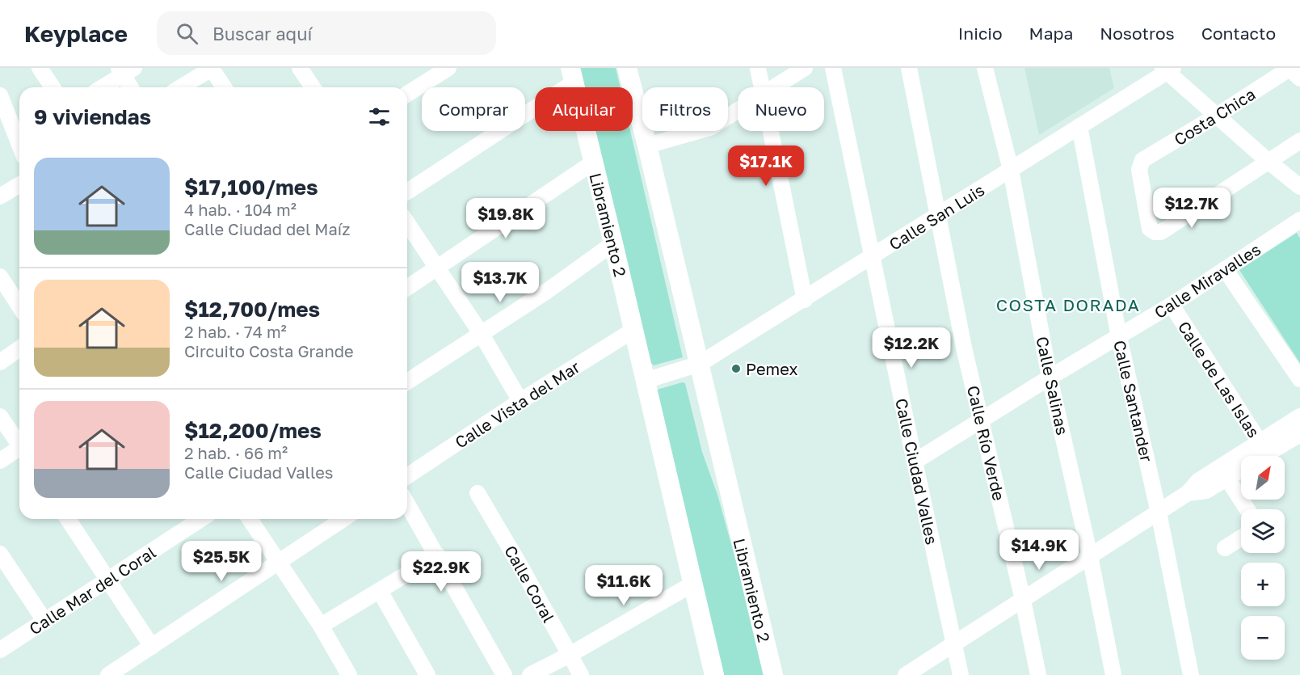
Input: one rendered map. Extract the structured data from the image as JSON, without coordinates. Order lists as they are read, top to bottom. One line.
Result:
{"streets":{"main road":["Libramiento 2"],"street":["Costa Chica","Calle San Luis","Calle Miravalles","Calle de Las Islas","Calle Salinas","Calle Santander","Calle Vista del Mar","Calle Río Verde","Calle Ciudad Valles","Calle Coral","Calle Mar del Coral"]},"crossings":[["Calle San Luis","Libramiento 2"],["Calle San Luis","Calle Salinas"],["Calle San Luis","Calle Santander"],["Calle San Luis","Calle Río Verde"],["Calle San Luis","Calle Ciudad Valles"],["Libramiento 2","Calle Vista del Mar"],["Calle Miravalles","Calle de Las Islas"],["Calle Miravalles","Calle Salinas"],["Calle Miravalles","Calle Santander"],["Calle Miravalles","Calle Río Verde"],["Calle Miravalles","Calle Ciudad Valles"]],"districts":["COSTA DORADA"],"places":["Pemex"],"north":"top right","page":{"header":"Keyplace","search":"Buscar aquí","nav":["Inicio","Mapa","Nosotros","Contacto"],"chip":["Comprar","Alquilar","Filtros","Nuevo"],"heading":"9 viviendas","price":["$17.1K","$12.7K","$19.8K","$13.7K","$12.2K","$14.9K","$25.5K","$22.9K","$11.6K"],"list":[{"name":"$17,100/mes","note":"4 hab. · 104 m² · Calle Ciudad del Maíz"},{"name":"$12,700/mes","note":"2 hab. · 74 m² · Circuito Costa Grande"},{"name":"$12,200/mes","note":"2 hab. · 66 m² · Calle Ciudad Valles"}],"map_buttons":["+","−"]}}
